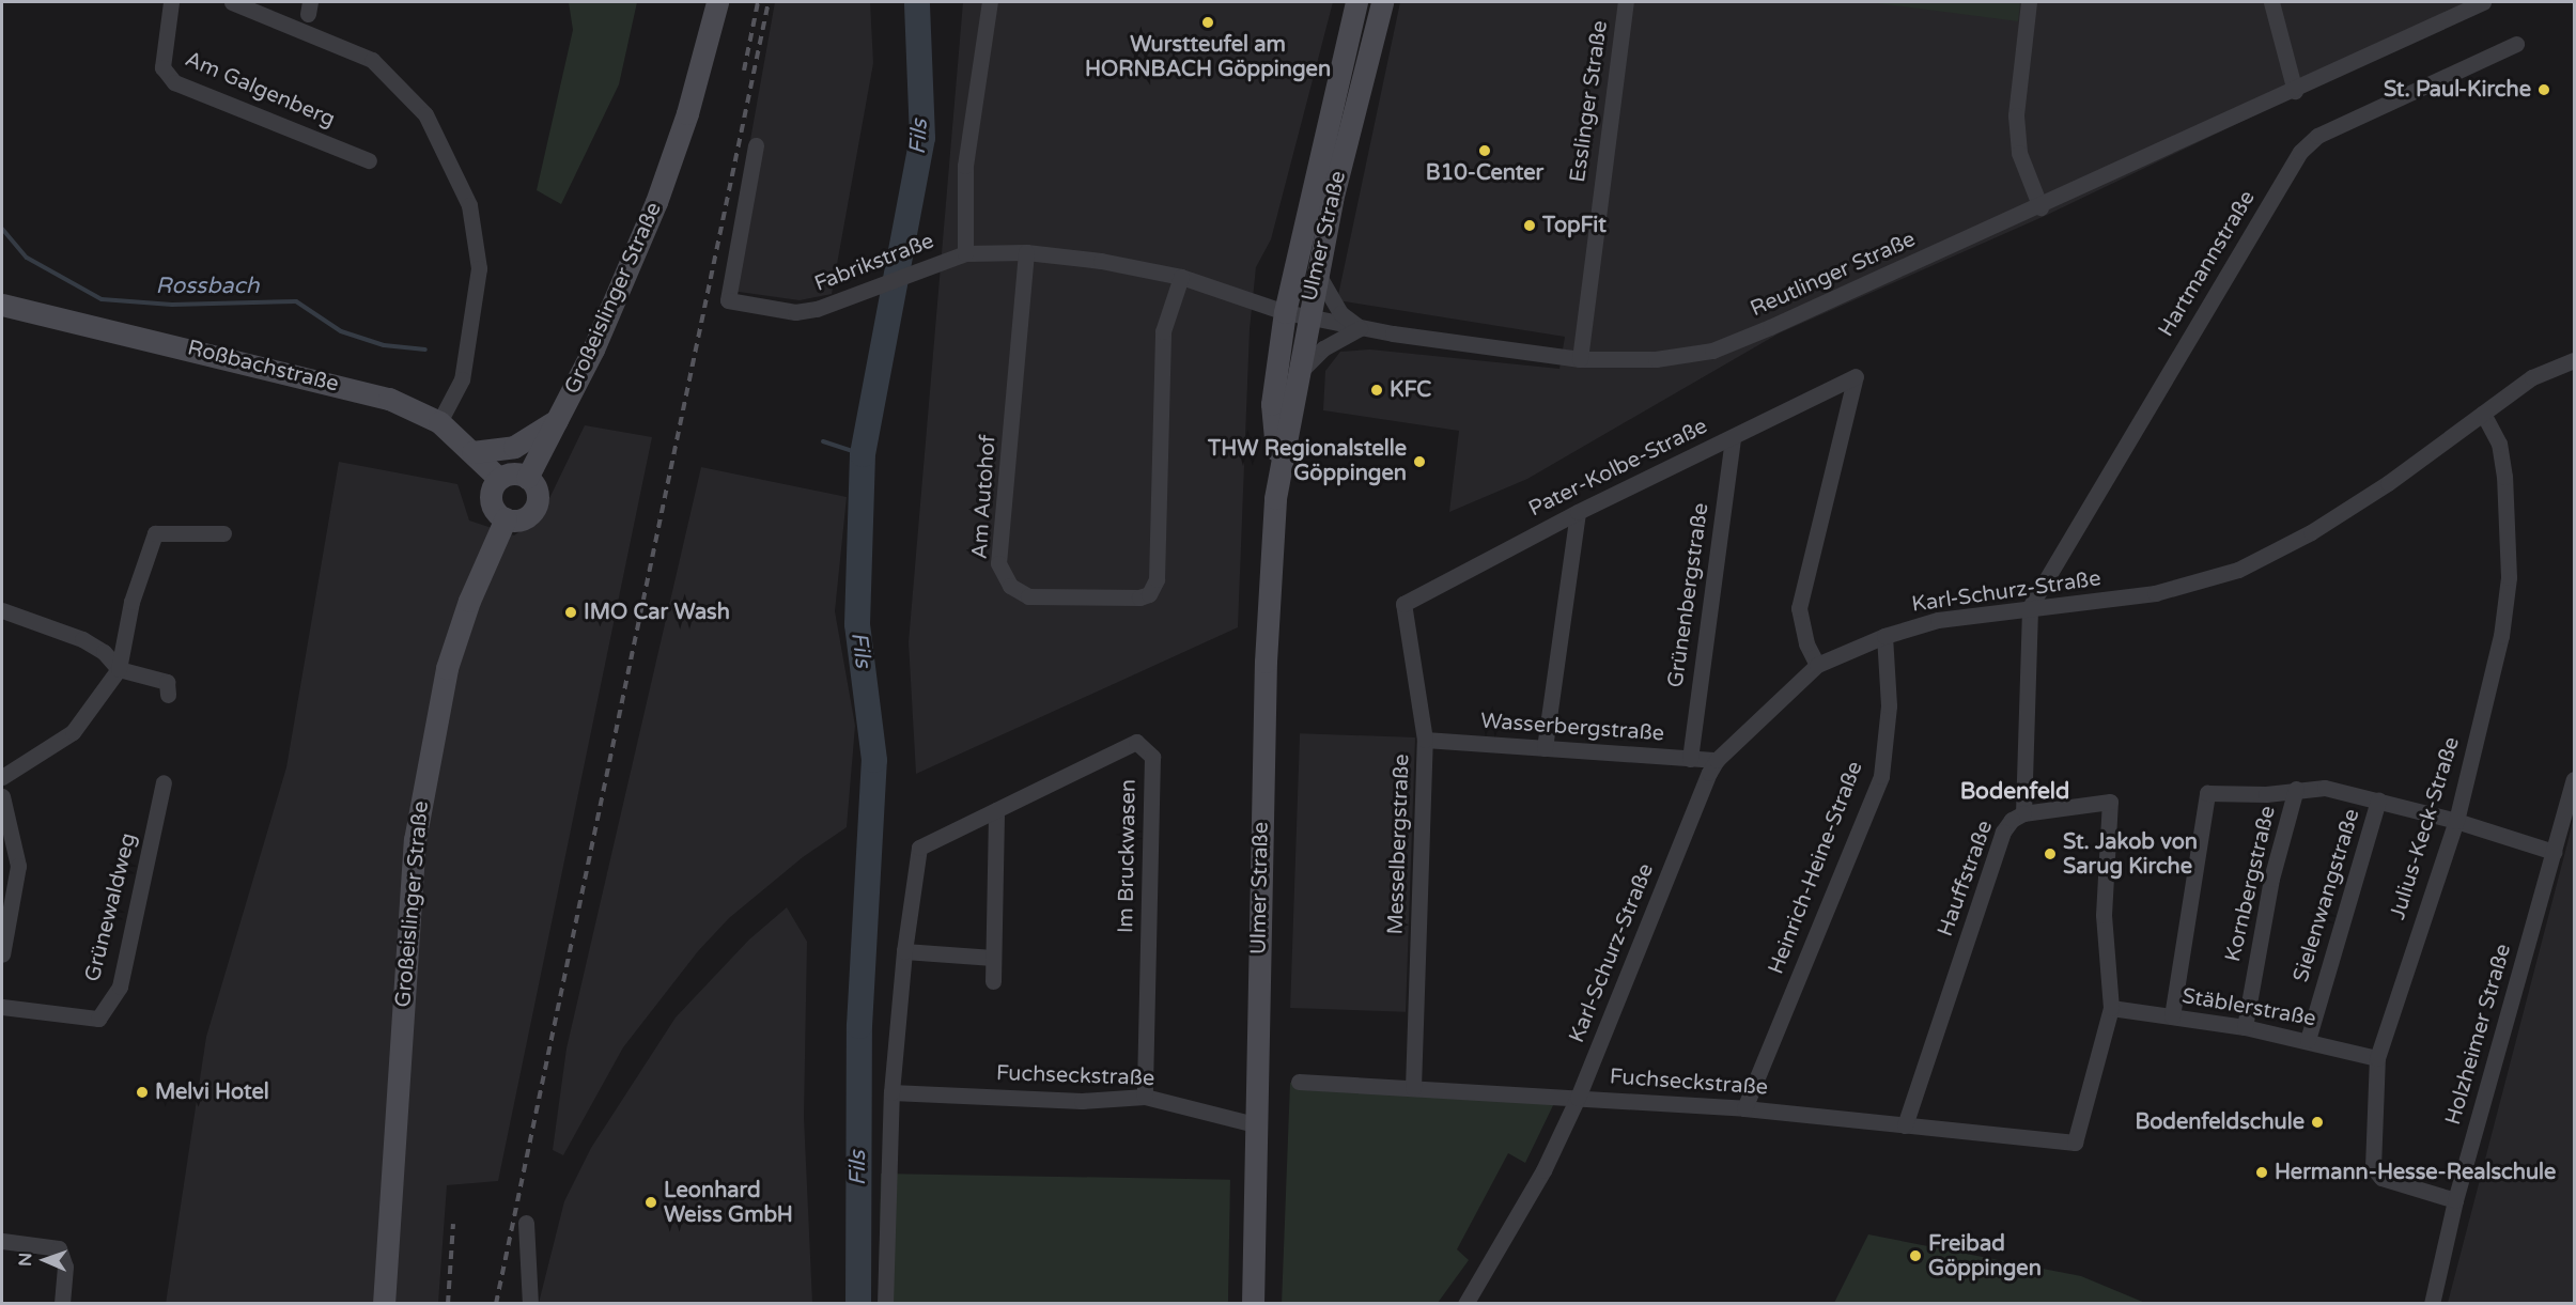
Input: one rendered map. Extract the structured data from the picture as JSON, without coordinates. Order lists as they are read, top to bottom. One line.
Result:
{"streets":{"main road":["Ulmer Straße","Großeislinger Straße","Roßbachstraße"],"street":["Am Galgenberg","Esslinger Straße","Fabrikstraße","Hartmannstraße","Reutlinger Straße","Pater-Kolbe-Straße","Am Autohof","Karl-Schurz-Straße","Grünenbergstraße","Wasserbergstraße","Julius-Keck-Straße","Messelbergstraße","Im Bruckwasen","Heinrich-Heine-Straße","Hauffstraße","Kornbergstraße","Sielenwangstraße","Grünewaldweg","Stäblerstraße","Holzheimer Straße","Fuchseckstraße"]},"crossings":[["Esslinger Straße","Reutlinger Straße"],["Ulmer Straße","Reutlinger Straße"],["Ulmer Straße","Fuchseckstraße"],["Hartmannstraße","Karl-Schurz-Straße"],["Hartmannstraße","Hauffstraße"],["Großeislinger Straße","Roßbachstraße"],["Pater-Kolbe-Straße","Karl-Schurz-Straße"],["Pater-Kolbe-Straße","Grünenbergstraße"],["Pater-Kolbe-Straße","Messelbergstraße"],["Karl-Schurz-Straße","Wasserbergstraße"],["Karl-Schurz-Straße","Julius-Keck-Straße"],["Karl-Schurz-Straße","Heinrich-Heine-Straße"],["Karl-Schurz-Straße","Hauffstraße"],["Karl-Schurz-Straße","Fuchseckstraße"],["Grünenbergstraße","Wasserbergstraße"],["Wasserbergstraße","Messelbergstraße"],["Julius-Keck-Straße","Stäblerstraße"],["Julius-Keck-Straße","Holzheimer Straße"],["Messelbergstraße","Fuchseckstraße"],["Im Bruckwasen","Fuchseckstraße"],["Heinrich-Heine-Straße","Fuchseckstraße"],["Hauffstraße","Fuchseckstraße"],["Kornbergstraße","Stäblerstraße"],["Sielenwangstraße","Stäblerstraße"],["Stäblerstraße","Fuchseckstraße"]],"districts":["Bodenfeld"],"water":["Fils","Rossbach"],"places":["Wurstteufel am HORNBACH Göppingen","St. Paul-Kirche","B10-Center","TopFit","KFC","THW Regionalstelle Göppingen","IMO Car Wash","St. Jakob von Sarug Kirche","Melvi Hotel","Bodenfeldschule","Hermann-Hesse-Realschule","Leonhard Weiss GmbH","Freibad Göppingen"],"north":"left"}
